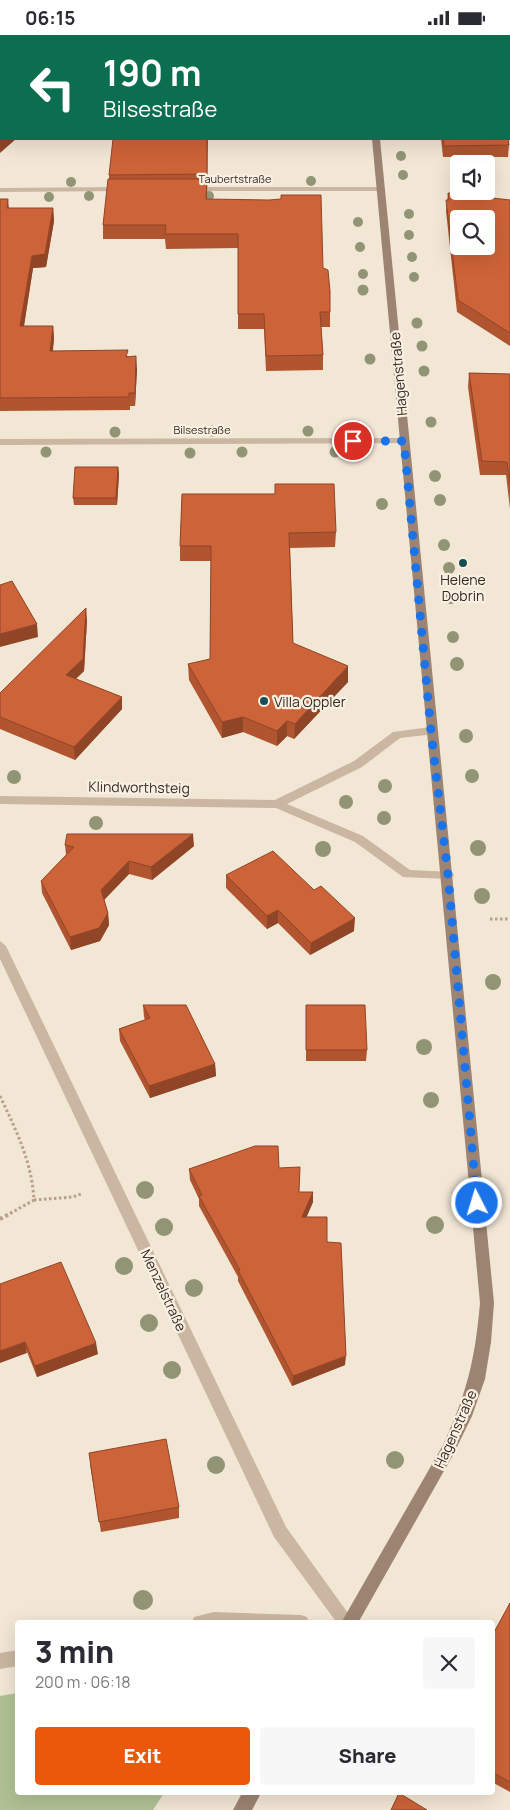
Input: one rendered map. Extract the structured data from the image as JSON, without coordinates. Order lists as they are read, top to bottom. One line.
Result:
{"streets":{"main road":["Hagenstraße"],"street":["Taubertstraße","Bilsestraße","Klindworthsteig","Menzelstraße"]},"crossings":[["Taubertstraße","Hagenstraße"],["Hagenstraße","Bilsestraße"],["Hagenstraße","Klindworthsteig"]],"places":["Helene Dobrin","Villa Oppler"],"page":{"status":"06:15","turn":["190 m","Bilsestraße"],"heading":["3 min","200 m · 06:18"],"buttons":["Exit","Share"]}}
